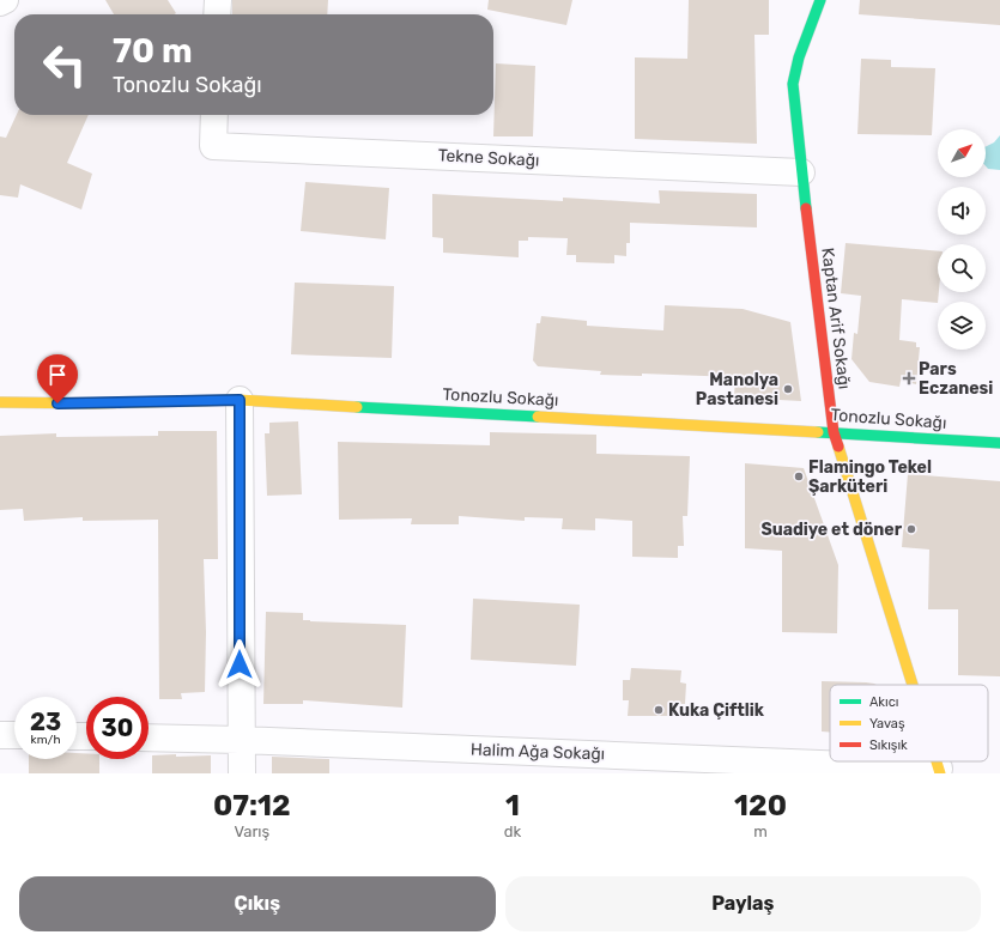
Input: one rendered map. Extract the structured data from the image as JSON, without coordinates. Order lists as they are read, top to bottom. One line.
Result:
{"streets":{"street":["Tekne Sokağı","Kaptan Arif Sokağı","Tonozlu Sokağı","Halim Ağa Sokağı"]},"crossings":[["Tekne Sokağı","Kaptan Arif Sokağı"],["Kaptan Arif Sokağı","Tonozlu Sokağı"]],"places":{"health":["Pars Eczanesi"],"other":["Manolya Pastanesi","Flamingo Tekel Şarküteri","Suadiye et döner","Kuka Çiftlik"]},"legend":["Akıcı","Yavaş","Sıkışık"],"north":"top right","page":{"turn":["70 m","Tonozlu Sokağı"],"speed":"23 km/h","limit":"30","eta":["07:12","Varış","1","dk","120","m"],"buttons":["Çıkış","Paylaş"]}}
